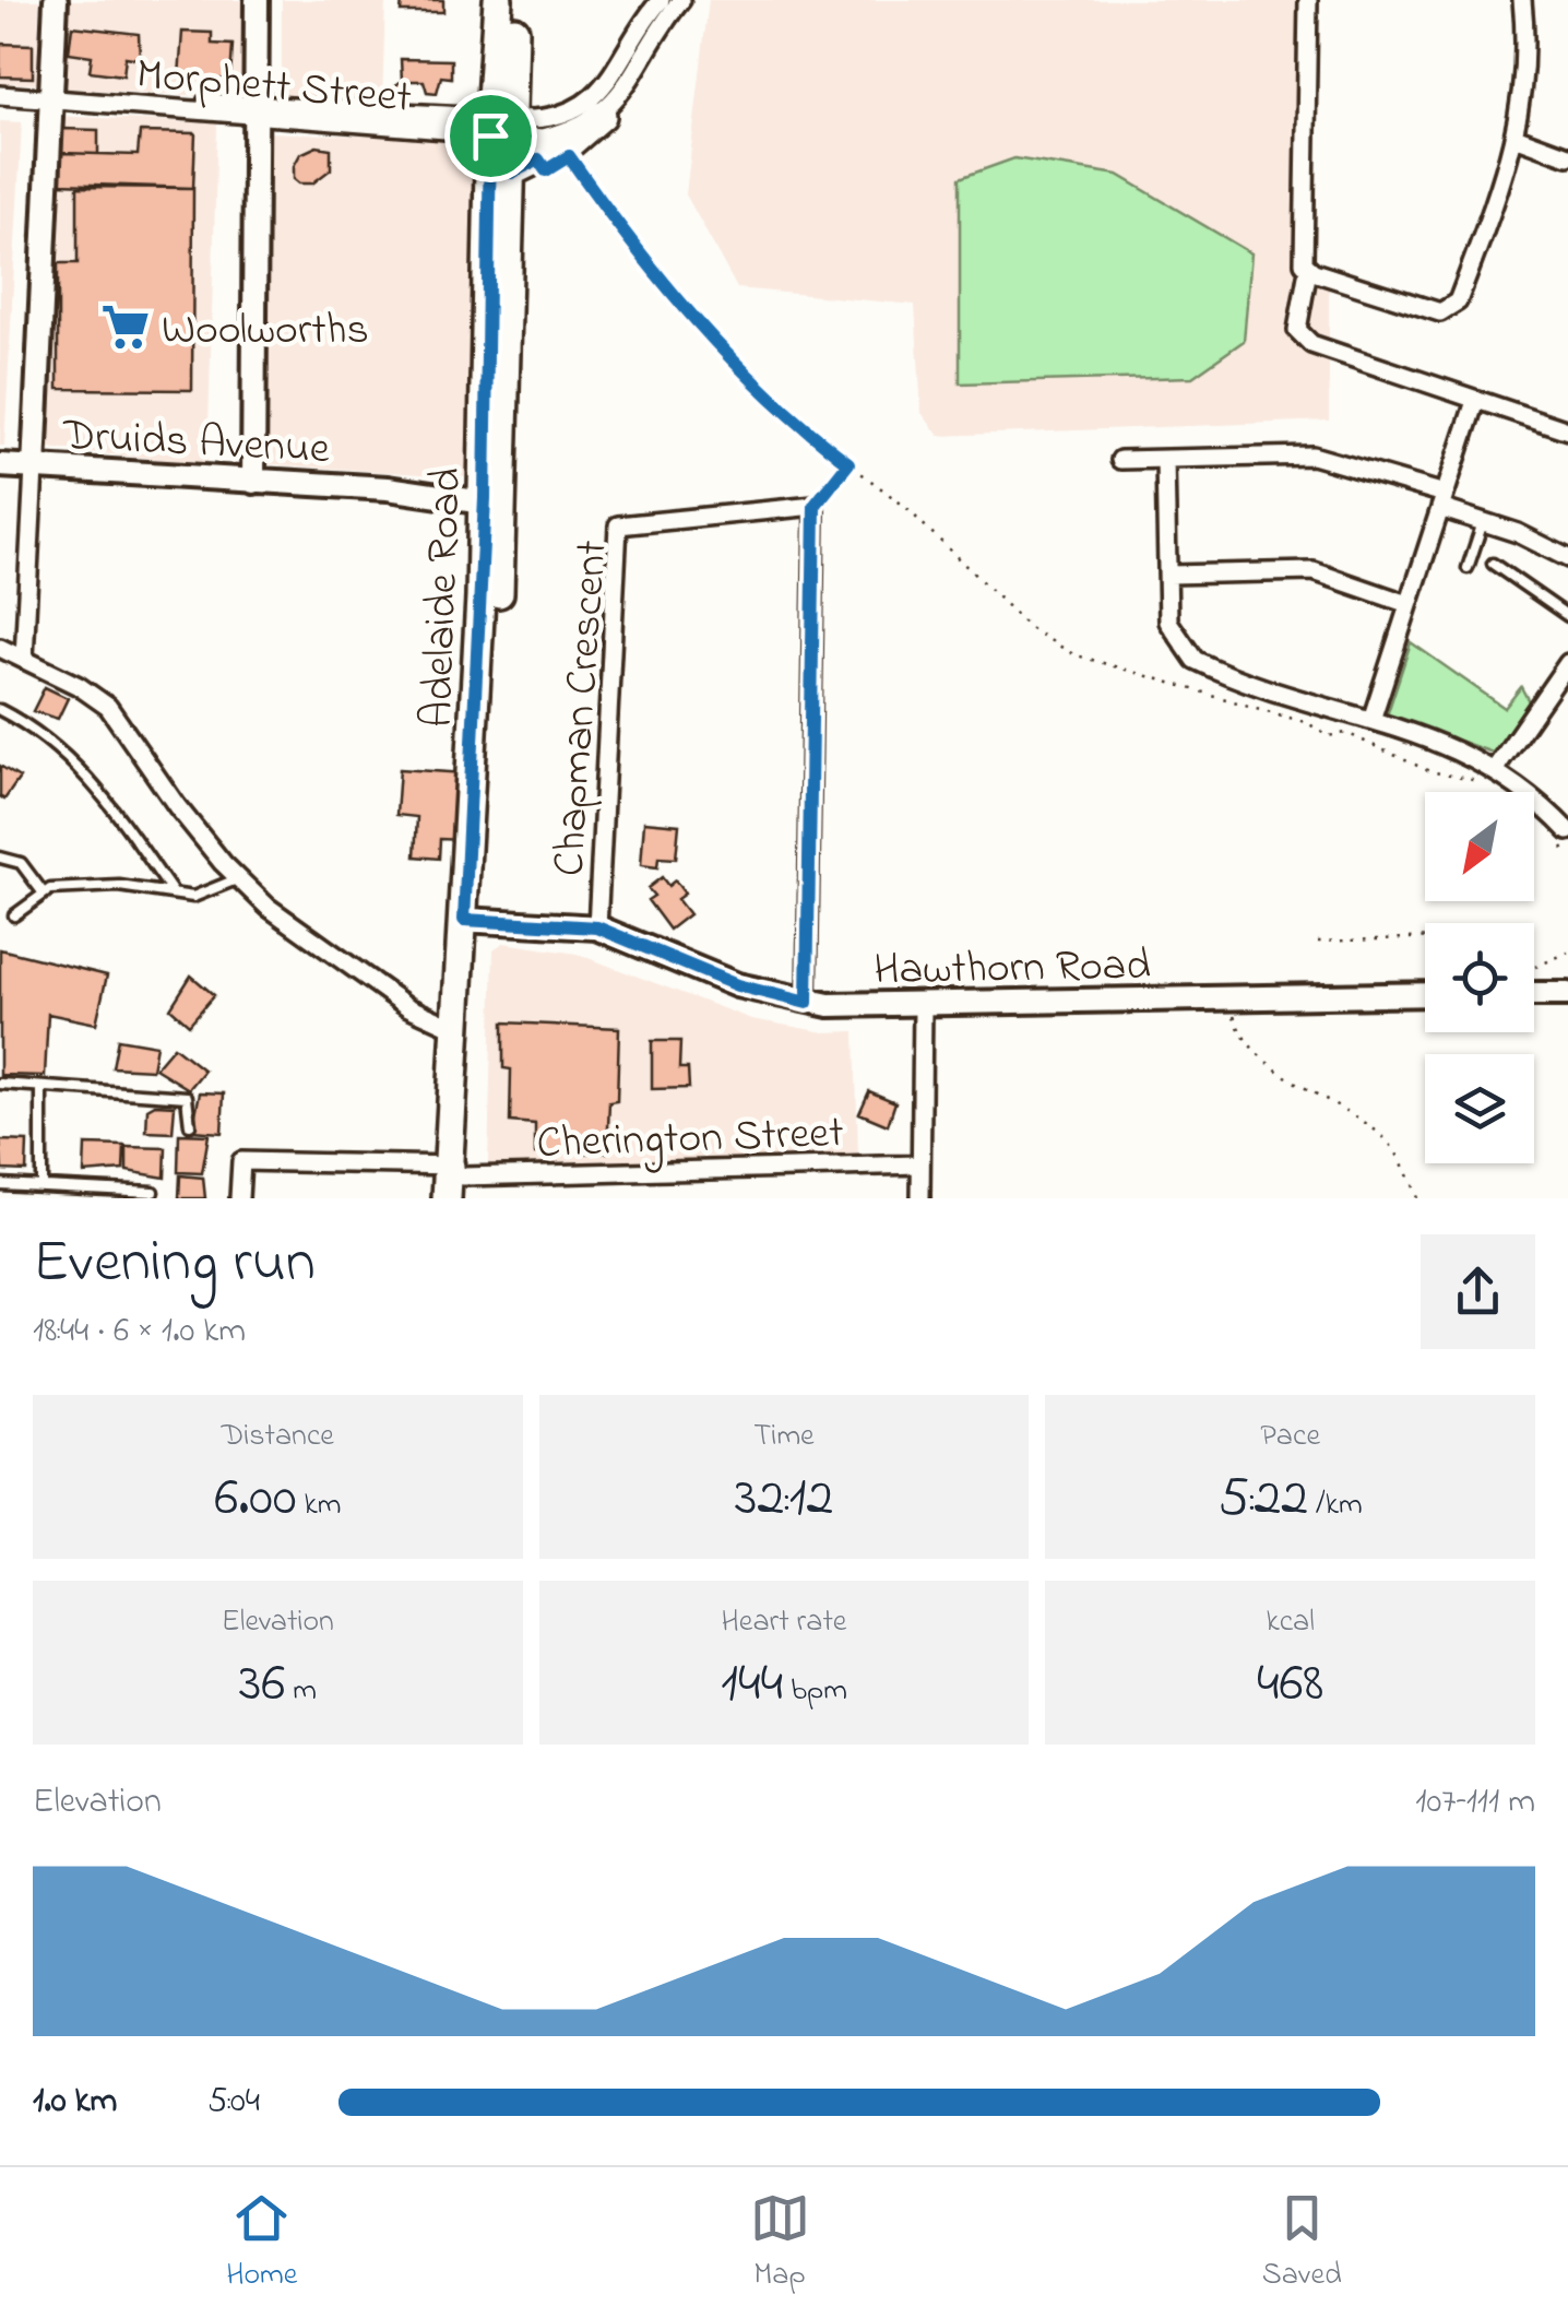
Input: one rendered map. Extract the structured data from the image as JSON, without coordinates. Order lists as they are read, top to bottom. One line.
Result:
{"streets":{"main road":["Adelaide Road"],"street":["Morphett Street","Druids Avenue","Chapman Crescent","Hawthorn Road","Cherington Street"]},"crossings":[["Morphett Street","Adelaide Road"],["Druids Avenue","Adelaide Road"],["Adelaide Road","Hawthorn Road"],["Adelaide Road","Cherington Street"],["Chapman Crescent","Hawthorn Road"]],"places":{"supermarket":["Woolworths"]},"north":"bottom left","page":{"heading":["Evening run","18:44 · 6 × 1.0 km"],"stats":[["Distance","6.00 km"],["Time","32:12"],["Pace","5:22 /km"],["Elevation","36 m"],["Heart rate","144 bpm"],["kcal","468"]],"chart":["Elevation","107–111 m"],"list":[{"name":"1.0 km","note":"5:04"}],"tabs":["Home","Map","Saved"]}}
